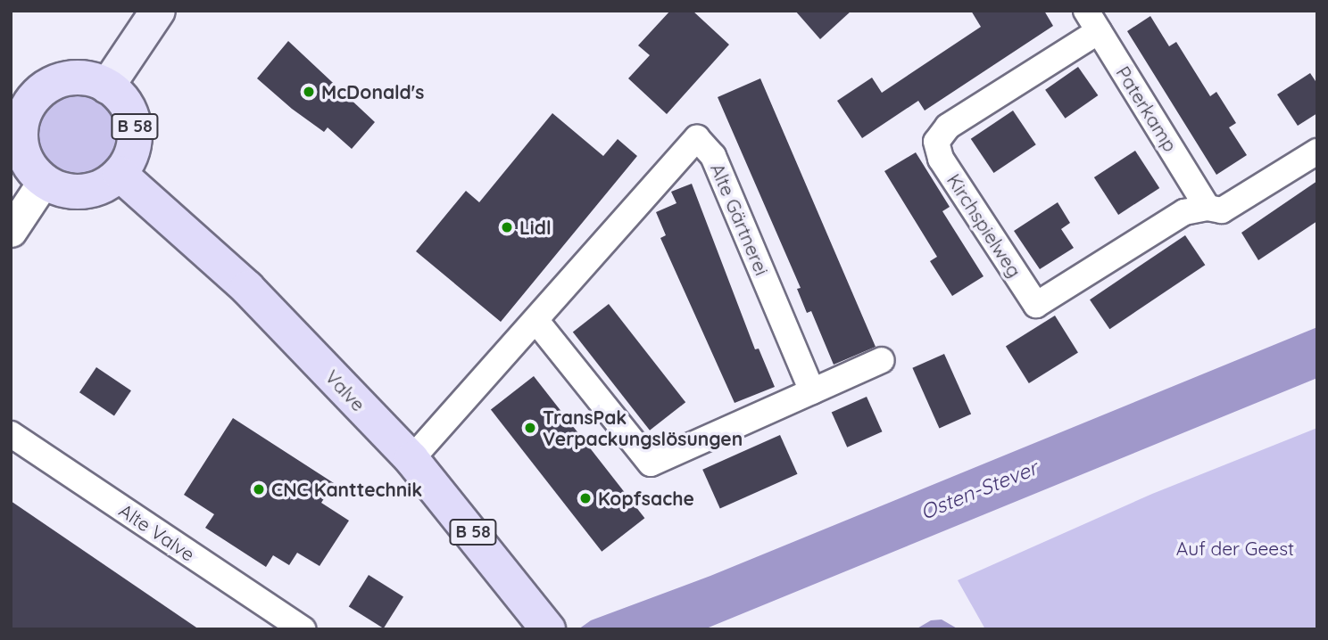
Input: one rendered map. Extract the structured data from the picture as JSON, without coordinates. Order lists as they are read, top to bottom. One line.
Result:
{"streets":{"main road":["B 58","Valve"],"street":["Paterkamp","Alte Gärtnerei","Kirchspielweg","Alte Valve"]},"crossings":[["Paterkamp","Kirchspielweg"],["B 58","Valve"],["Alte Gärtnerei","Valve"]],"water":["Osten-Stever"],"parks":["Auf der Geest"],"places":["McDonald's","Lidl","TransPak Verpackungslösungen","CNC Kanttechnik","Kopfsache"]}
